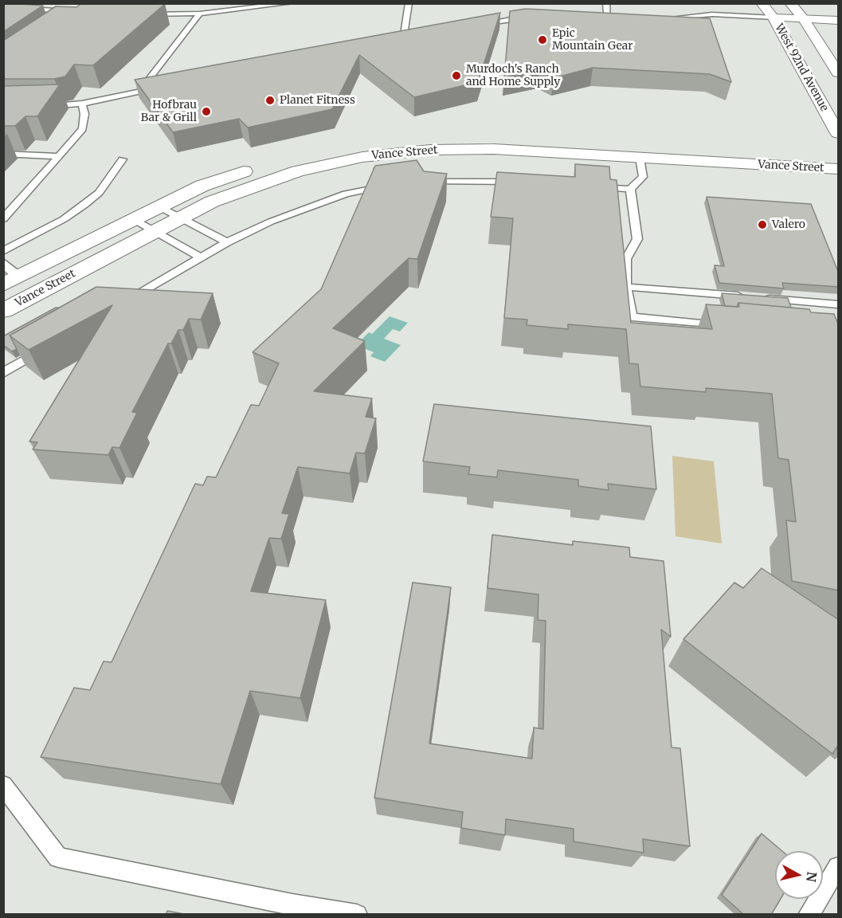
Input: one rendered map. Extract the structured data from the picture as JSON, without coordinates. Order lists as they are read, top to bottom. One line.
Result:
{"streets":{"street":["West 92nd Avenue","Vance Street"]},"places":["Epic Mountain Gear","Murdoch's Ranch and Home Supply","Planet Fitness","Hofbrau Bar & Grill","Valero"],"north":"right"}
